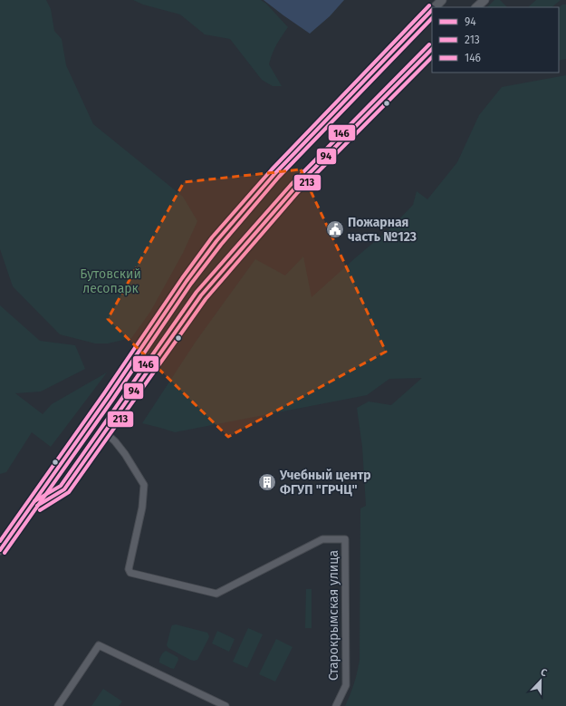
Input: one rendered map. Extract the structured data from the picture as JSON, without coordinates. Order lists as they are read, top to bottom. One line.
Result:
{"streets":{"street":["Старокрымская улица"]},"parks":["Бутовский лесопарк"],"places":{"public building":["Пожарная часть №123"],"building":["Учебный центр ФГУП \"ГРЧЦ\""]},"lines":["transit line 146","transit line 94","transit line 213"],"legend":["94","213","146"],"north":"top"}
